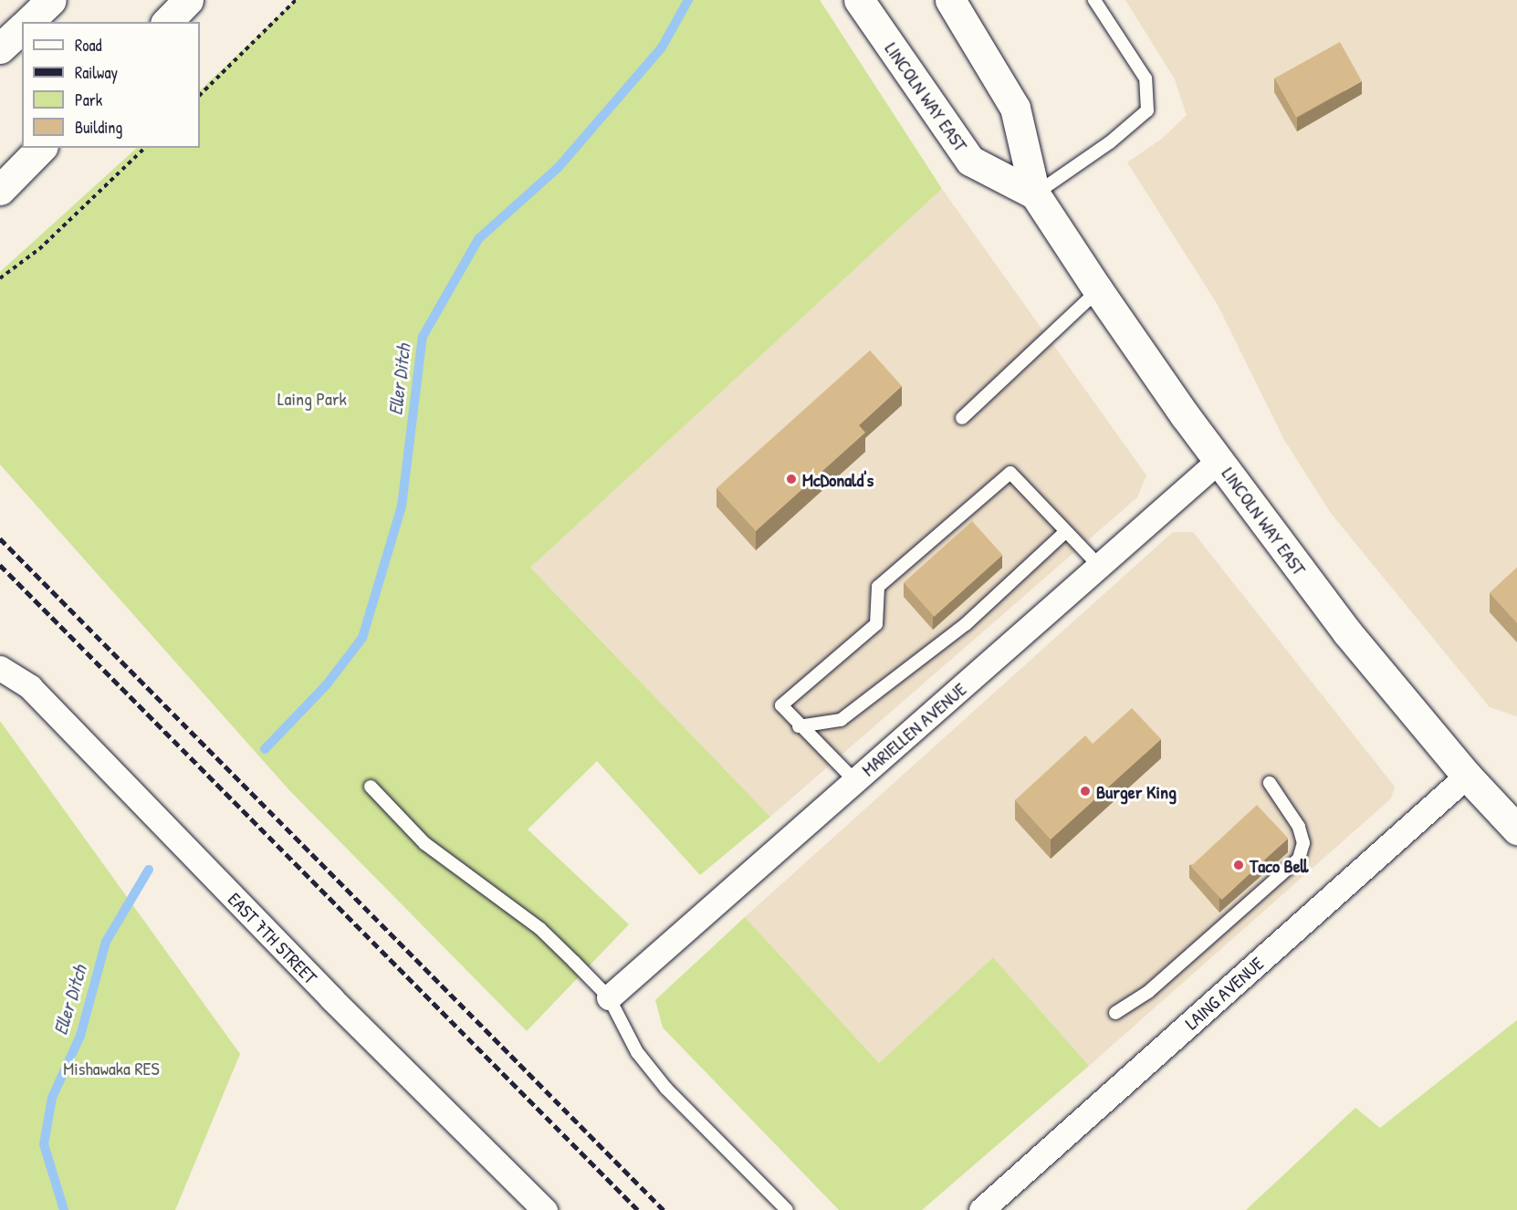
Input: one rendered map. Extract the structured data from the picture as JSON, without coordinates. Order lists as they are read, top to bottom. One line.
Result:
{"streets":{"main road":["LINCOLN WAY EAST"],"street":["MARIELLEN AVENUE","EAST 7TH STREET","LAING AVENUE"]},"crossings":[["LINCOLN WAY EAST","MARIELLEN AVENUE"],["LINCOLN WAY EAST","LAING AVENUE"]],"water":["Eller Ditch"],"parks":["Laing Park","Mishawaka RES"],"places":["McDonald's","Burger King","Taco Bell"],"legend":["Road","Railway","Park","Building"]}
